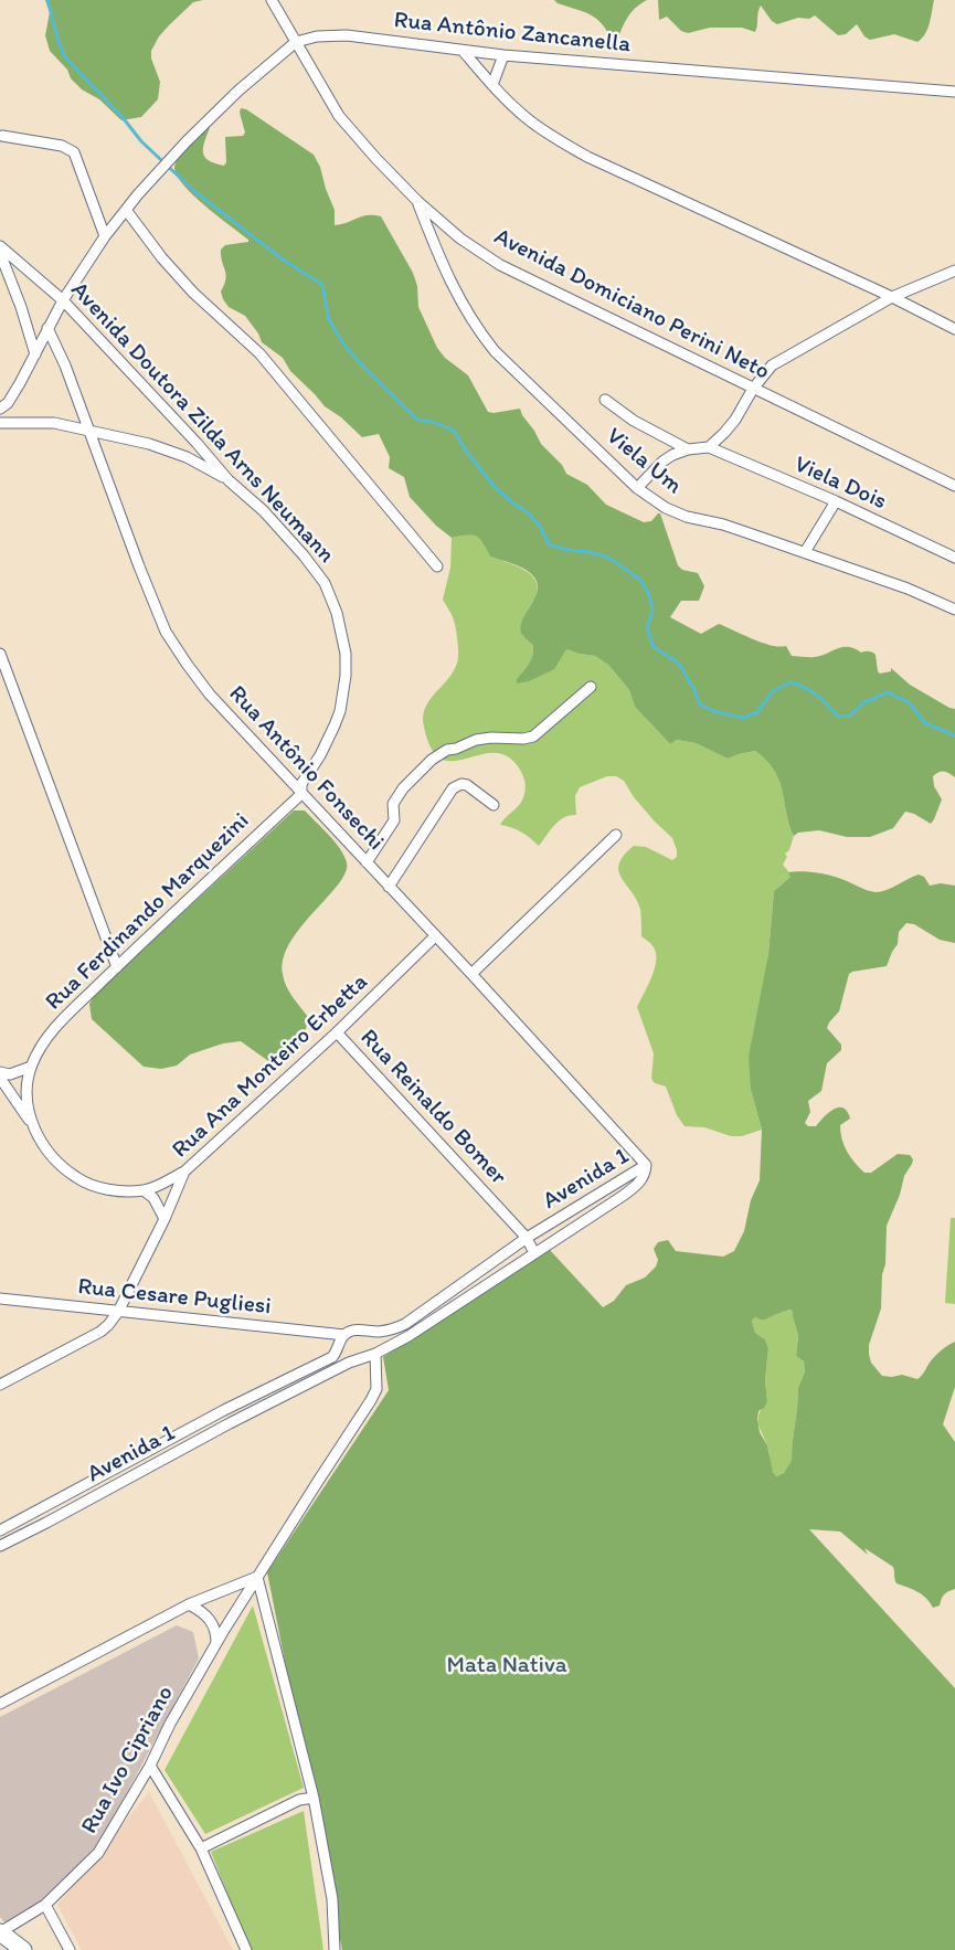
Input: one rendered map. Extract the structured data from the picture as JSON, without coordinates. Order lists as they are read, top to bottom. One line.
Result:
{"streets":{"street":["Rua Antônio Zancanella","Avenida Domiciano Perini Neto","Avenida Doutora Zilda Arns Neumann","Viela Um","Viela Dois","Rua Antônio Fonsechi","Rua Ferdinando Marquezini","Rua Ana Monteiro Erbetta","Rua Reinaldo Bomer","Avenida 1","Rua Cesare Pugliesi","Rua Ivo Cipriano"]},"crossings":[["Rua Antônio Zancanella","Avenida Domiciano Perini Neto"],["Rua Antônio Zancanella","Avenida Doutora Zilda Arns Neumann"],["Rua Antônio Zancanella","Rua Antônio Fonsechi"],["Avenida Domiciano Perini Neto","Viela Um"],["Avenida Doutora Zilda Arns Neumann","Rua Antônio Fonsechi"],["Avenida Doutora Zilda Arns Neumann","Rua Ferdinando Marquezini"],["Rua Antônio Fonsechi","Rua Ferdinando Marquezini"],["Rua Antônio Fonsechi","Rua Ana Monteiro Erbetta"],["Rua Antônio Fonsechi","Avenida 1"],["Rua Ana Monteiro Erbetta","Rua Reinaldo Bomer"],["Rua Ana Monteiro Erbetta","Rua Cesare Pugliesi"],["Rua Reinaldo Bomer","Avenida 1"],["Avenida 1","Rua Cesare Pugliesi"],["Avenida 1","Rua Ivo Cipriano"]],"parks":["Mata Nativa"]}
